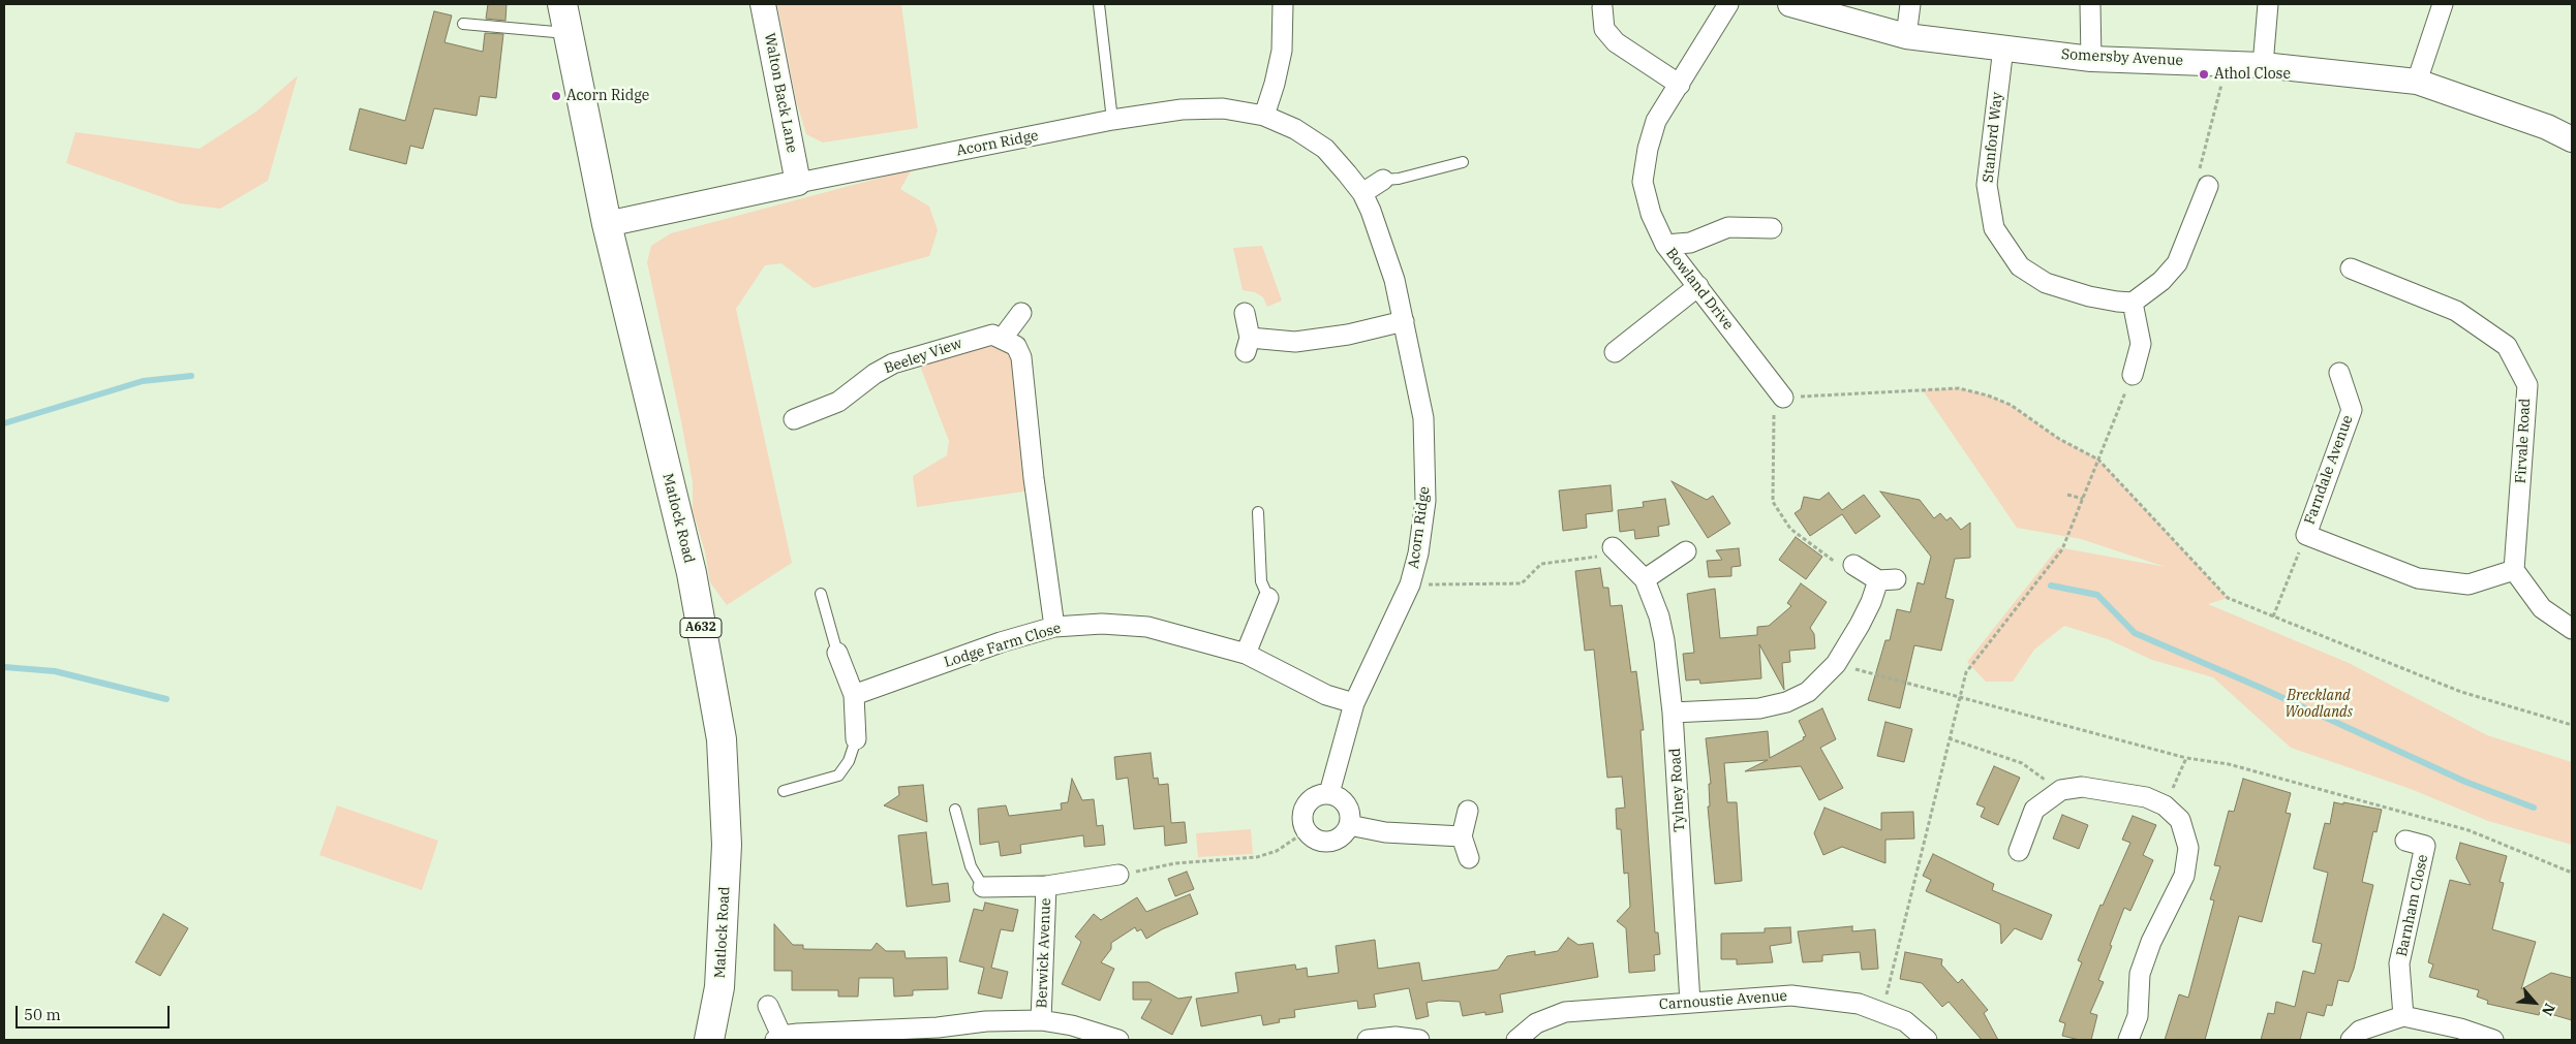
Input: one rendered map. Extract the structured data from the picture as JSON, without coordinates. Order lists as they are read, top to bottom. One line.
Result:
{"streets":{"main road":["Matlock Road","A632"],"street":["Somersby Avenue","Walton Back Lane","Stanford Way","Acorn Ridge","Bowland Drive","Beeley View","Firvale Road","Farndale Avenue","Lodge Farm Close","Tylney Road","Barnham Close","Berwick Avenue","Carnoustie Avenue"]},"crossings":[["Somersby Avenue","Stanford Way"],["Walton Back Lane","Acorn Ridge"],["Acorn Ridge","Matlock Road"],["Acorn Ridge","Lodge Farm Close"],["Firvale Road","Farndale Avenue"],["Tylney Road","Carnoustie Avenue"]],"parks":["Breckland Woodlands"],"places":["Athol Close","Acorn Ridge"],"scale_bar":"50 m","north":"bottom right"}
